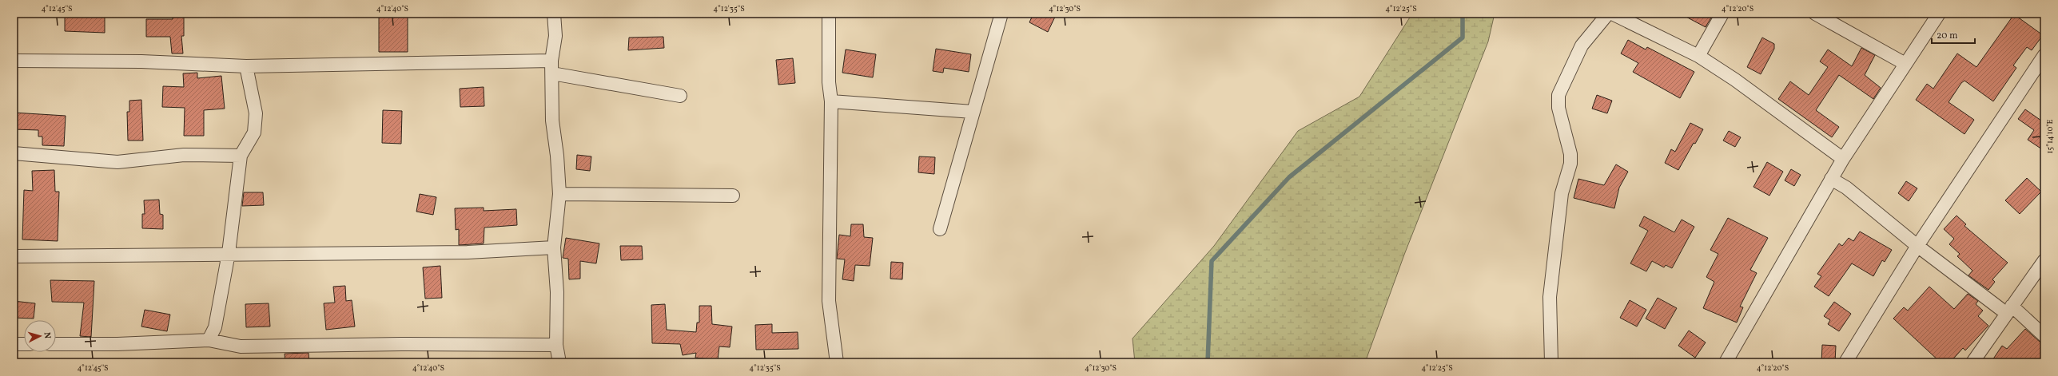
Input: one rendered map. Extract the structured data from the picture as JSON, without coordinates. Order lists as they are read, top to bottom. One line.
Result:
{"scale_bar":"20 m","north":"right","coordinates":["4°12'45\"S","4°12'40\"S","4°12'35\"S","4°12'30\"S","4°12'25\"S","4°12'20\"S","15°14'10\"E"]}
